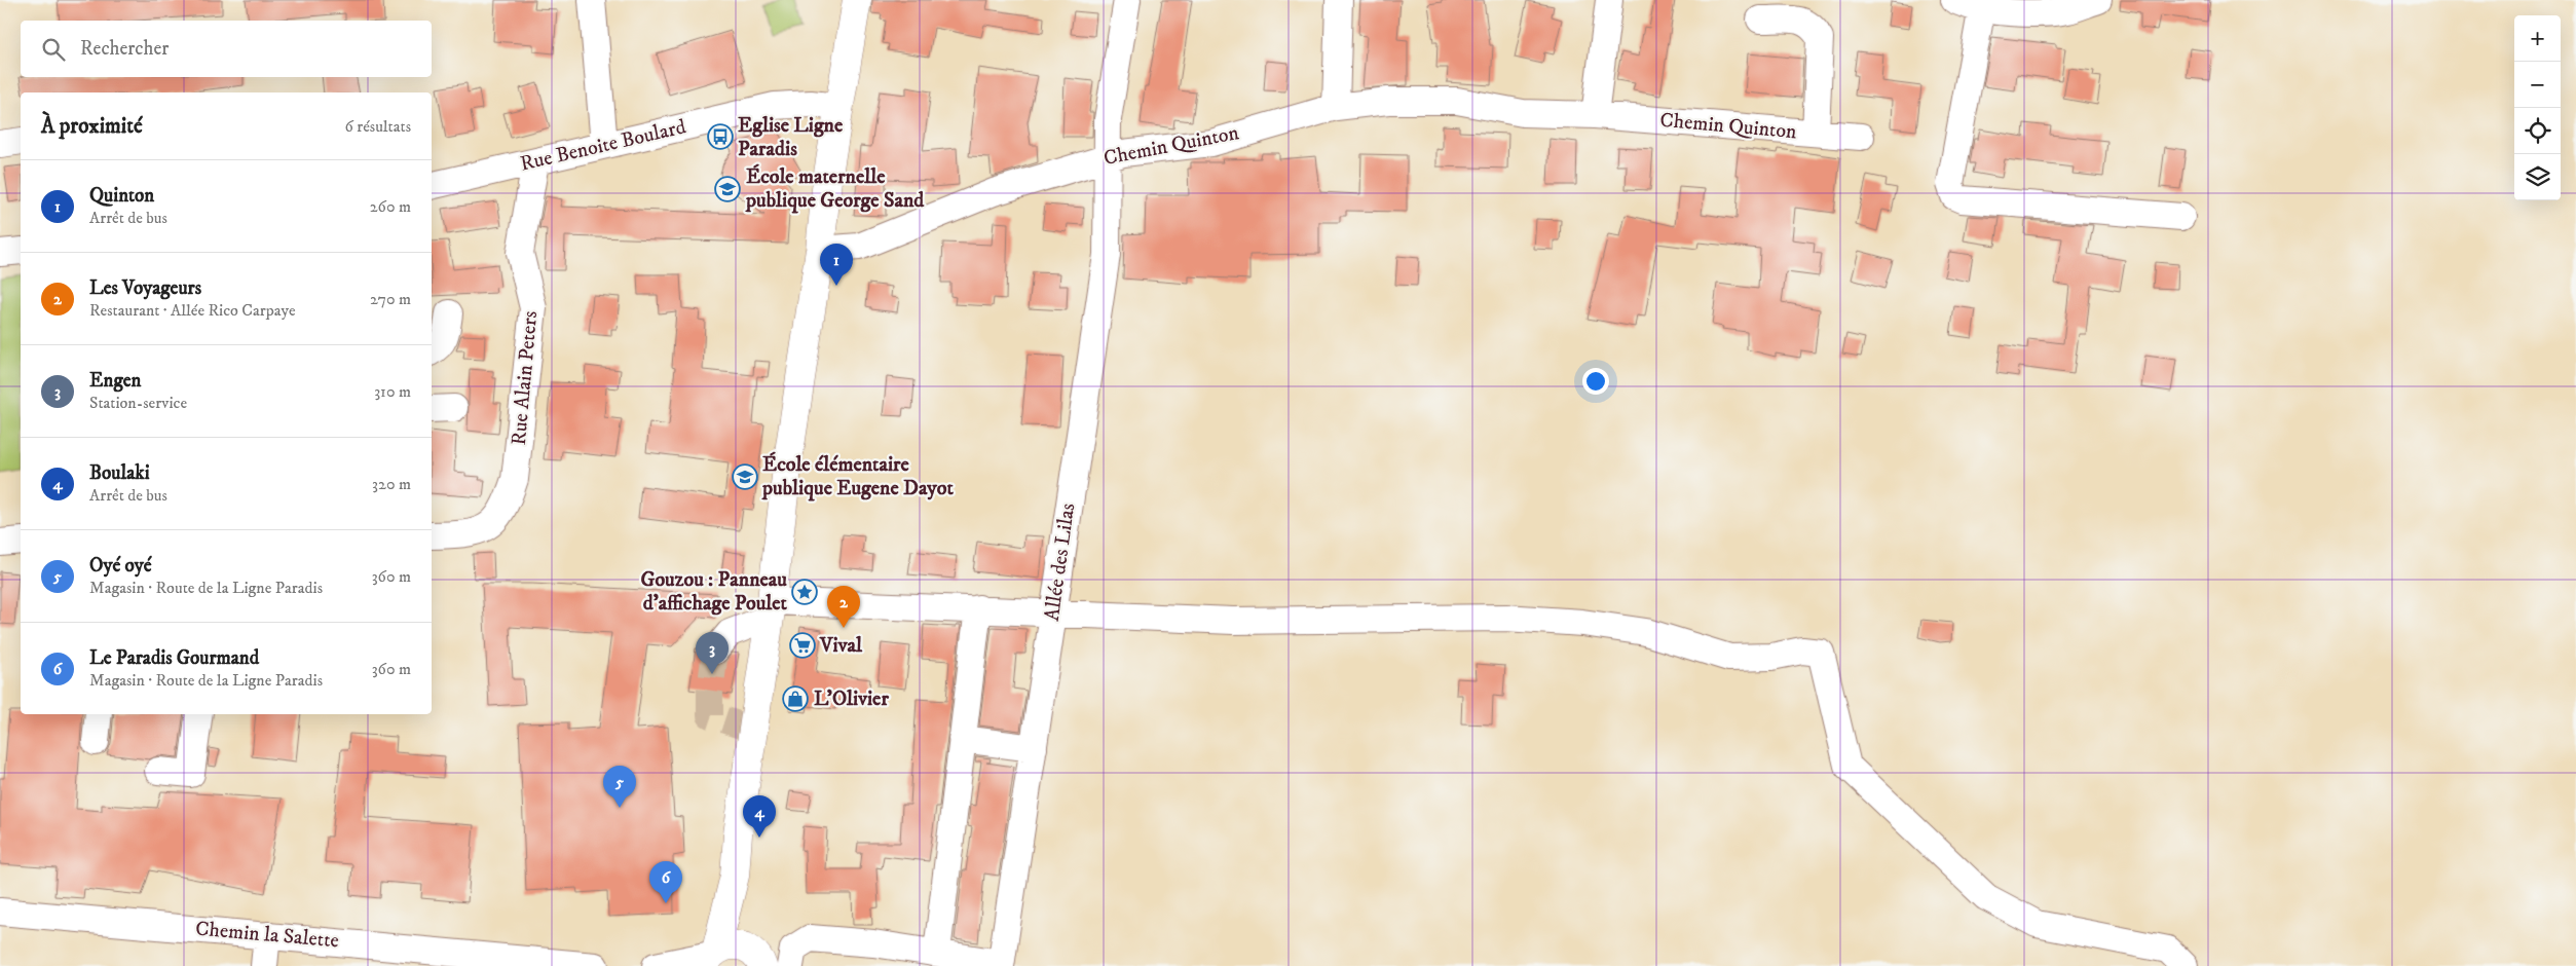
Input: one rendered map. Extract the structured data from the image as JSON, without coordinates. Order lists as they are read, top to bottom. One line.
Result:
{"streets":{"street":["Chemin Quinton","Rue Benoite Boulard","Rue Alain Peters","Allée des Lilas","Chemin la Salette"]},"crossings":[["Chemin Quinton","Allée des Lilas"],["Rue Benoite Boulard","Rue Alain Peters"]],"places":{"bus stop":["Eglise Ligne Paradis"],"school or university":["École maternelle publique George Sand","École élémentaire publique Eugene Dayot"],"place":["Gouzou : Panneau d'affichage Poulet"],"supermarket":["Vival"],"shop":["L'Olivier"]},"page":{"map_buttons":["+","−"],"search":"Rechercher","heading":["À proximité","6 résultats"],"list":[{"mark":"1","name":"Quinton","note":"Arrêt de bus","value":"260 m"},{"mark":"2","name":"Les Voyageurs","note":"Restaurant · Allée Rico Carpaye","value":"270 m"},{"mark":"3","name":"Engen","note":"Station-service","value":"310 m"},{"mark":"4","name":"Boulaki","note":"Arrêt de bus","value":"320 m"},{"mark":"5","name":"Oyé oyé","note":"Magasin · Route de la Ligne Paradis","value":"360 m"},{"mark":"6","name":"Le Paradis Gourmand","note":"Magasin · Route de la Ligne Paradis","value":"360 m"}],"pins":["1","2","3","5","4","6"]}}
